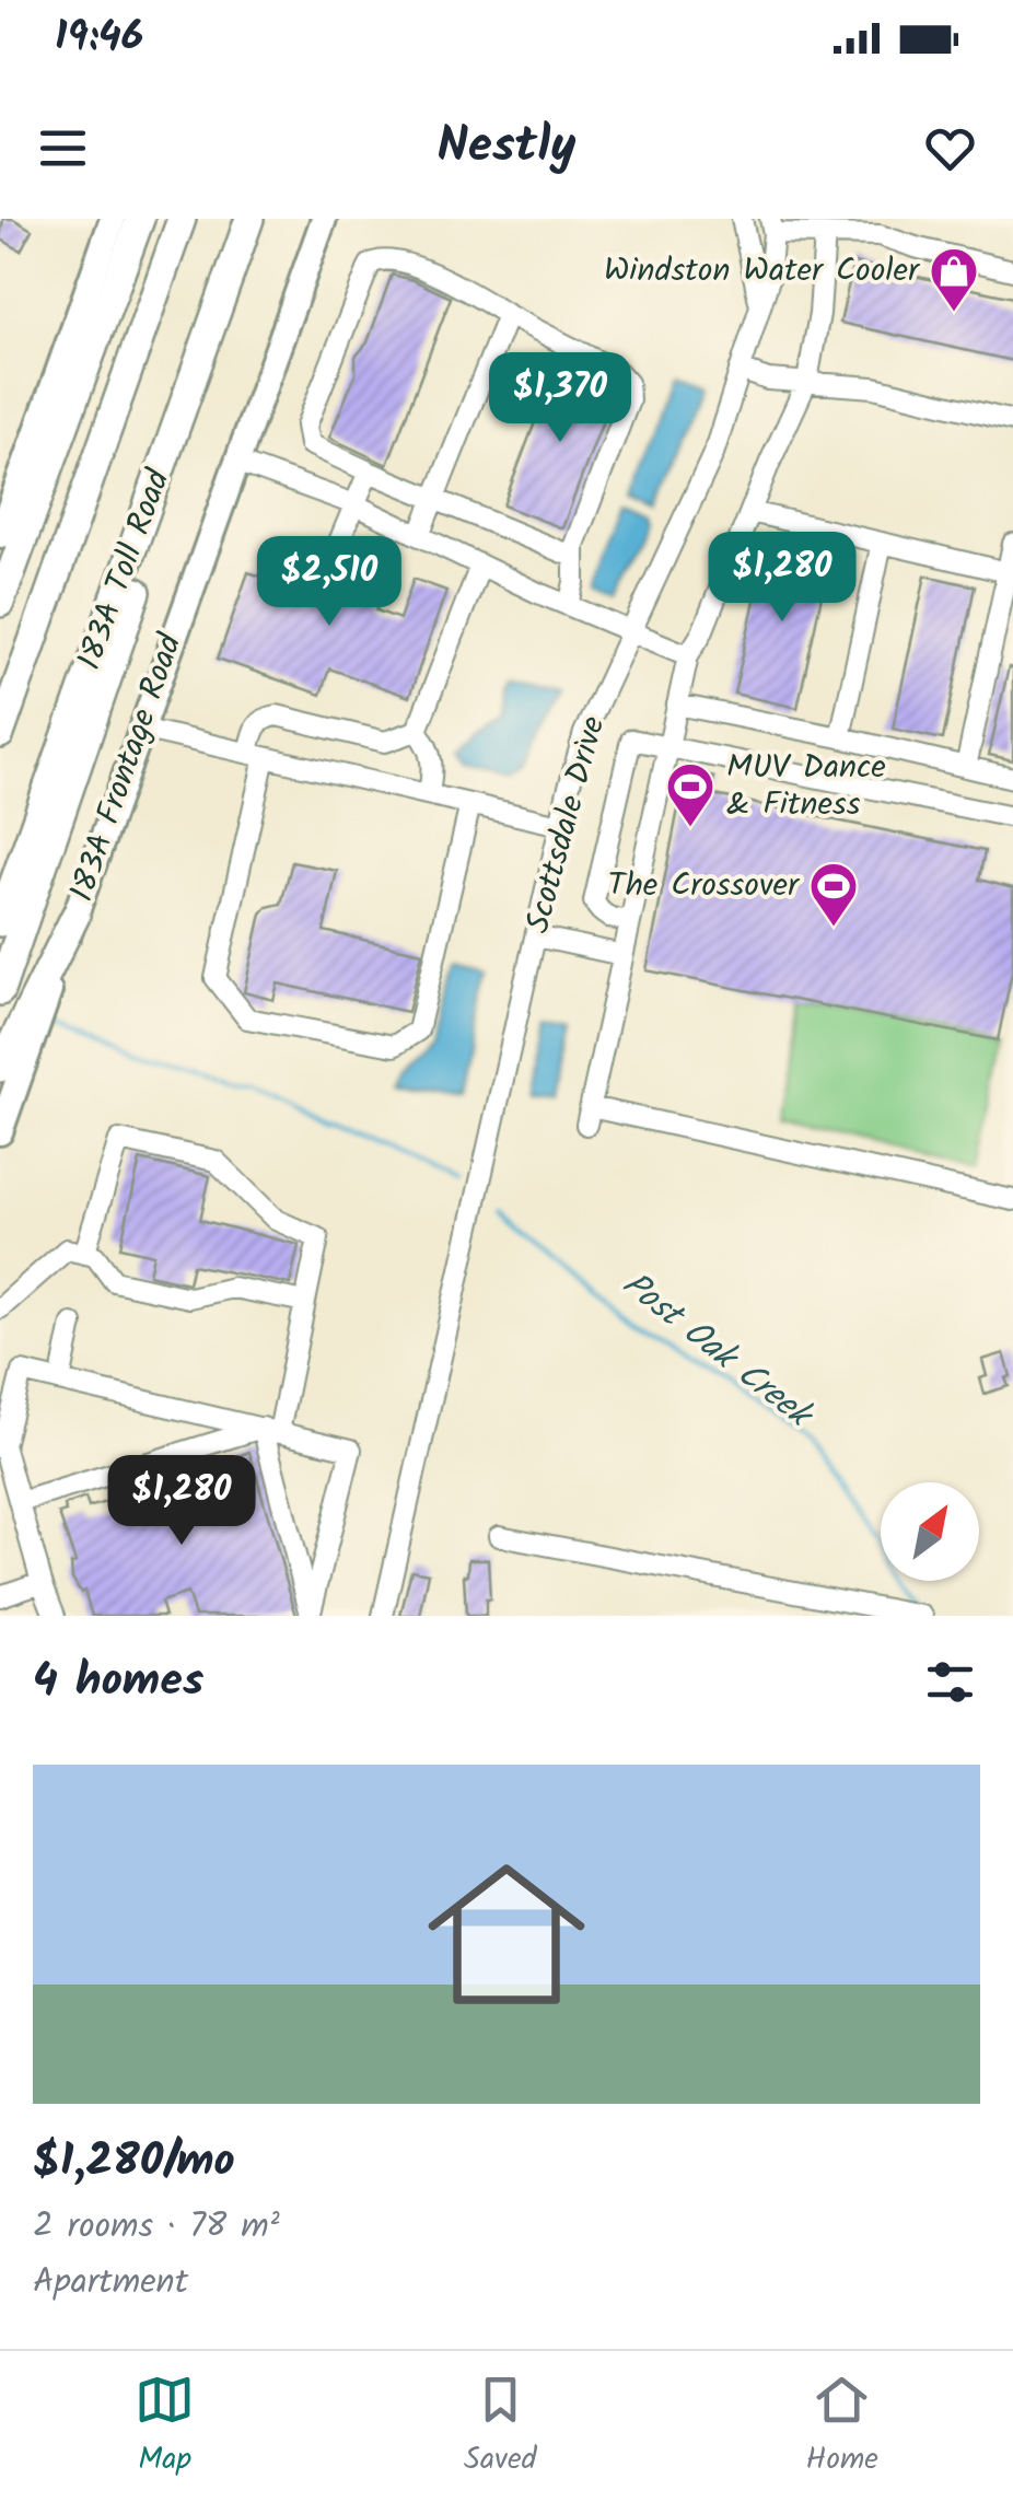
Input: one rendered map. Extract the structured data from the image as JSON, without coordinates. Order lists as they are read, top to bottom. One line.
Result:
{"streets":{"highway":["183A Toll Road"],"main road":["183A Frontage Road"],"street":["Scottsdale Drive"]},"water":["Post Oak Creek"],"places":{"shop":["Windston Water Cooler"],"sports":["MUV Dance & Fitness","The Crossover"]},"north":"top right","page":{"status":"19:46","header":"Nestly","price":["$1,370","$1,280","$2,510","$1,280"],"heading":"4 homes","list":[{"name":"$1,280/mo","note":"2 rooms · 78 m² · Apartment"}],"tabs":["Map","Saved","Home"]}}
